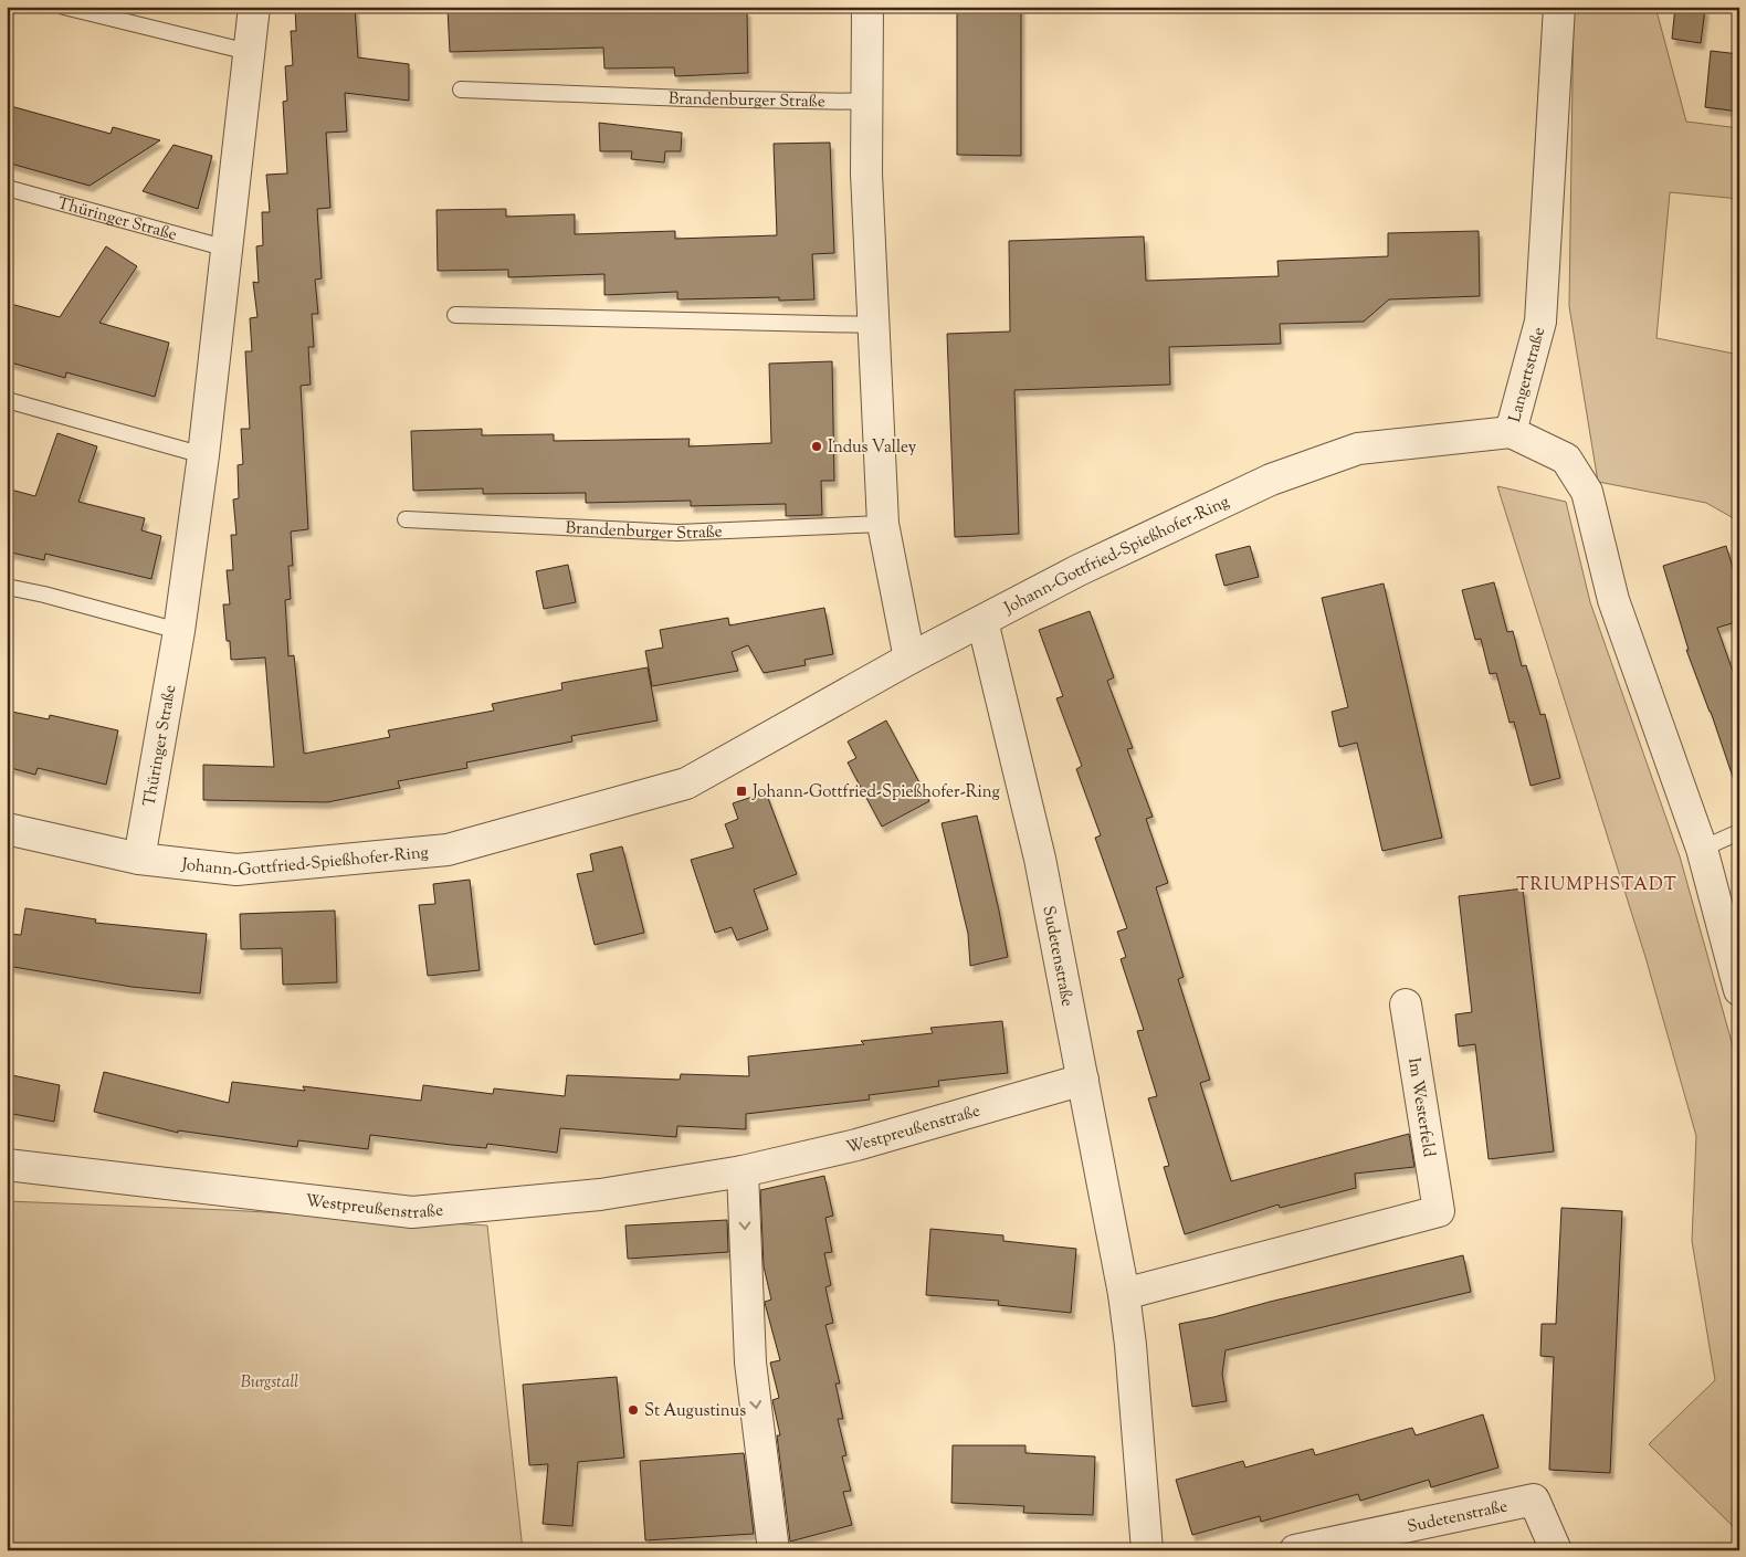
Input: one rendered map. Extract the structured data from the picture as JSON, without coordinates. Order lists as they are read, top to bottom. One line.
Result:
{"streets":{"street":["Thüringer Straße","Langertstraße","Johann-Gottfried-Spießhofer-Ring","Sudetenstraße","Im Westerfeld","Westpreußenstraße"],"lane":["Brandenburger Straße"]},"crossings":[["Thüringer Straße","Johann-Gottfried-Spießhofer-Ring"],["Langertstraße","Johann-Gottfried-Spießhofer-Ring"],["Johann-Gottfried-Spießhofer-Ring","Sudetenstraße"],["Sudetenstraße","Im Westerfeld"],["Sudetenstraße","Westpreußenstraße"]],"districts":["TRIUMPHSTADT"],"parks":["Burgstall"],"places":{"other":["Indus Valley","St Augustinus"],"transit":["Johann-Gottfried-Spießhofer-Ring"]}}
